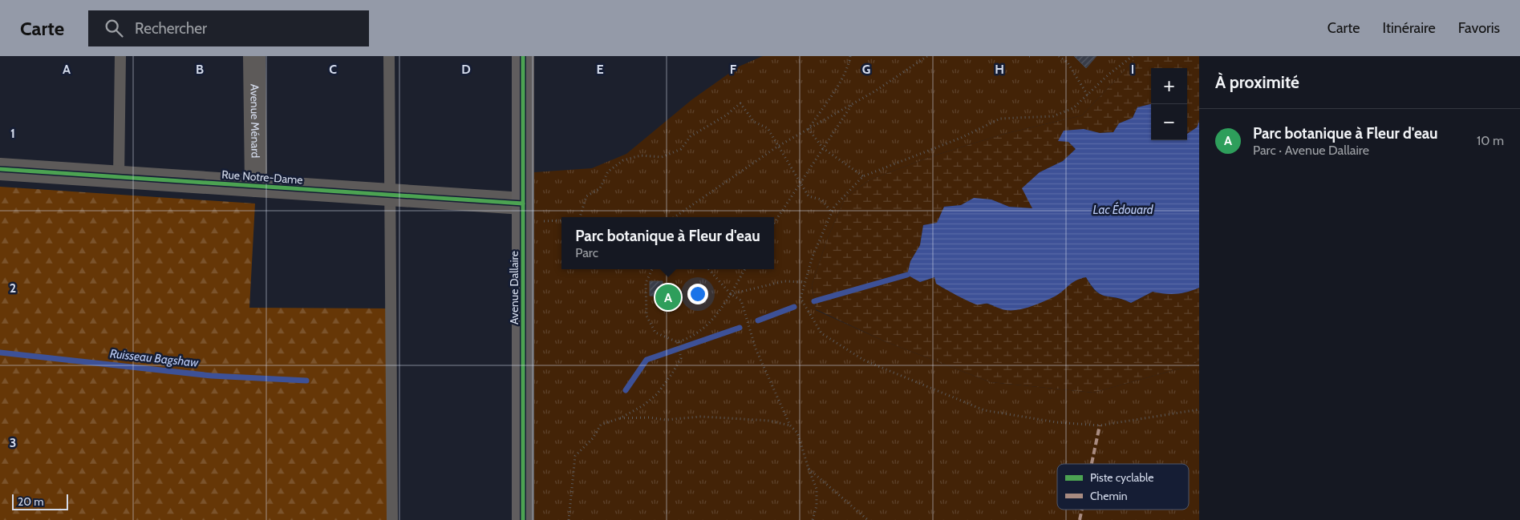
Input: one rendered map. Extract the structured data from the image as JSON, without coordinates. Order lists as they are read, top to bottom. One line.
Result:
{"streets":{"street":["Avenue Ménard","Rue Notre-Dame","Avenue Dallaire"]},"crossings":[["Avenue Ménard","Rue Notre-Dame"],["Rue Notre-Dame","Avenue Dallaire"]],"water":["Lac Édouard","Ruisseau Bagshaw"],"legend":["Piste cyclable","Chemin"],"scale_bar":"20 m","page":{"header":"Carte","search":"Rechercher","nav":["Carte","Itinéraire","Favoris"],"heading":"À proximité","map_buttons":["+","−"],"list":[{"mark":"A","name":"Parc botanique à Fleur d'eau","note":"Parc · Avenue Dallaire","value":"10 m"}],"popup":["Parc botanique à Fleur d'eau","Parc"],"pins":"A","scale":"20 m"},"grid":{"columns":["A","B","C","D","E","F","G","H","I"],"rows":["1","2","3"]}}
